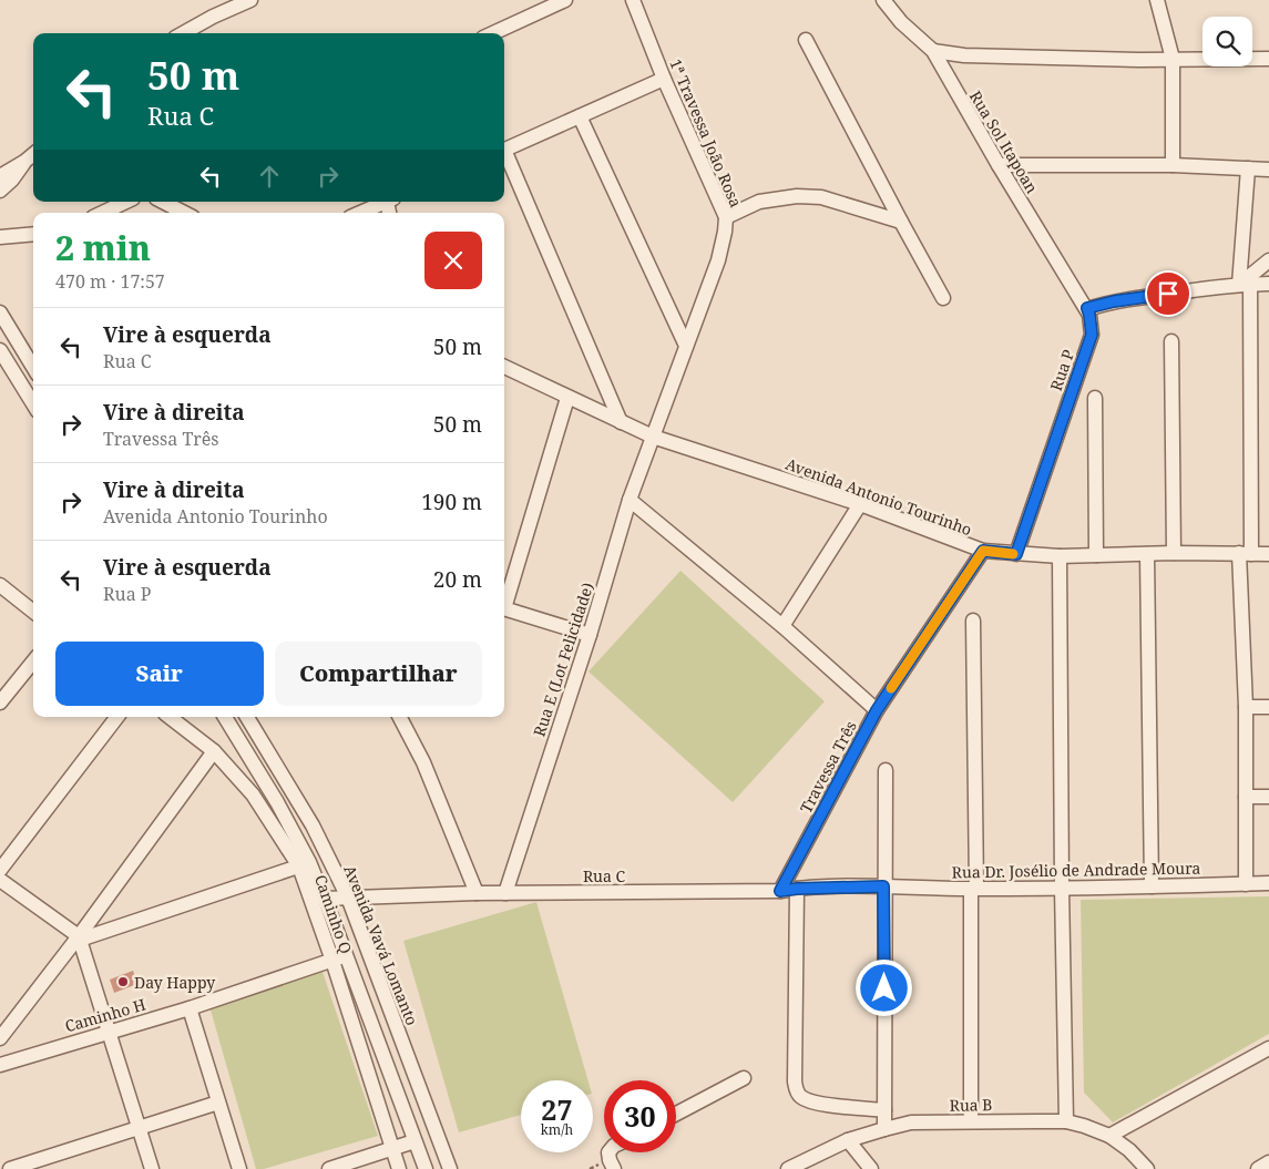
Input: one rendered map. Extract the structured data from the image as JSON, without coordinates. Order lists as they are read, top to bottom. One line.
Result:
{"streets":{"street":["1ª Travessa João Rosa","Rua Sol Itapoan","Rua P","Avenida Antonio Tourinho","Rua E (Lot Felicidade)","Travessa Três","Rua Dr. Josélio de Andrade Moura","Rua C","Caminho Q","Avenida Vavá Lomanto","Caminho H","Rua B"]},"crossings":[["1ª Travessa João Rosa","Avenida Antonio Tourinho"],["1ª Travessa João Rosa","Rua E (Lot Felicidade)"],["Rua Sol Itapoan","Rua P"],["Rua P","Avenida Antonio Tourinho"],["Avenida Antonio Tourinho","Rua E (Lot Felicidade)"],["Avenida Antonio Tourinho","Travessa Três"],["Rua E (Lot Felicidade)","Rua C"],["Travessa Três","Rua C"],["Rua Dr. Josélio de Andrade Moura","Rua C"],["Rua C","Avenida Vavá Lomanto"],["Caminho Q","Caminho H"]],"places":["Day Happy"],"page":{"turn":["50 m","Rua C"],"heading":["2 min","470 m · 17:57"],"list":[{"name":"Vire à esquerda","note":"Rua C","value":"50 m"},{"name":"Vire à direita","note":"Travessa Três","value":"50 m"},{"name":"Vire à direita","note":"Avenida Antonio Tourinho","value":"190 m"},{"name":"Vire à esquerda","note":"Rua P","value":"20 m"}],"buttons":["Sair","Compartilhar"],"speed":"27 km/h","limit":"30"}}
